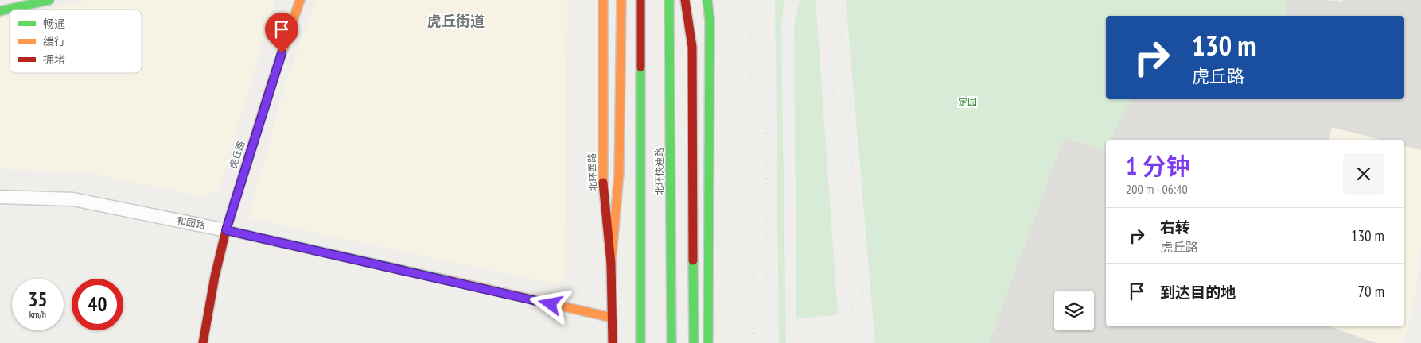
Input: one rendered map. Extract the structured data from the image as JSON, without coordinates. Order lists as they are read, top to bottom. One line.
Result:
{"streets":{"main road":["虎丘路","北环快速路","北环西路","和园路"]},"crossings":[["虎丘路","和园路"],["北环西路","和园路"]],"districts":["虎丘街道"],"parks":["定园"],"legend":["畅通","缓行","拥堵"],"page":{"turn":["130 m","虎丘路"],"heading":["1 分钟","200 m · 06:40"],"list":[{"name":"右转","note":"虎丘路","value":"130 m"},{"name":"到达目的地","value":"70 m"}],"speed":"35 km/h","limit":"40"}}
